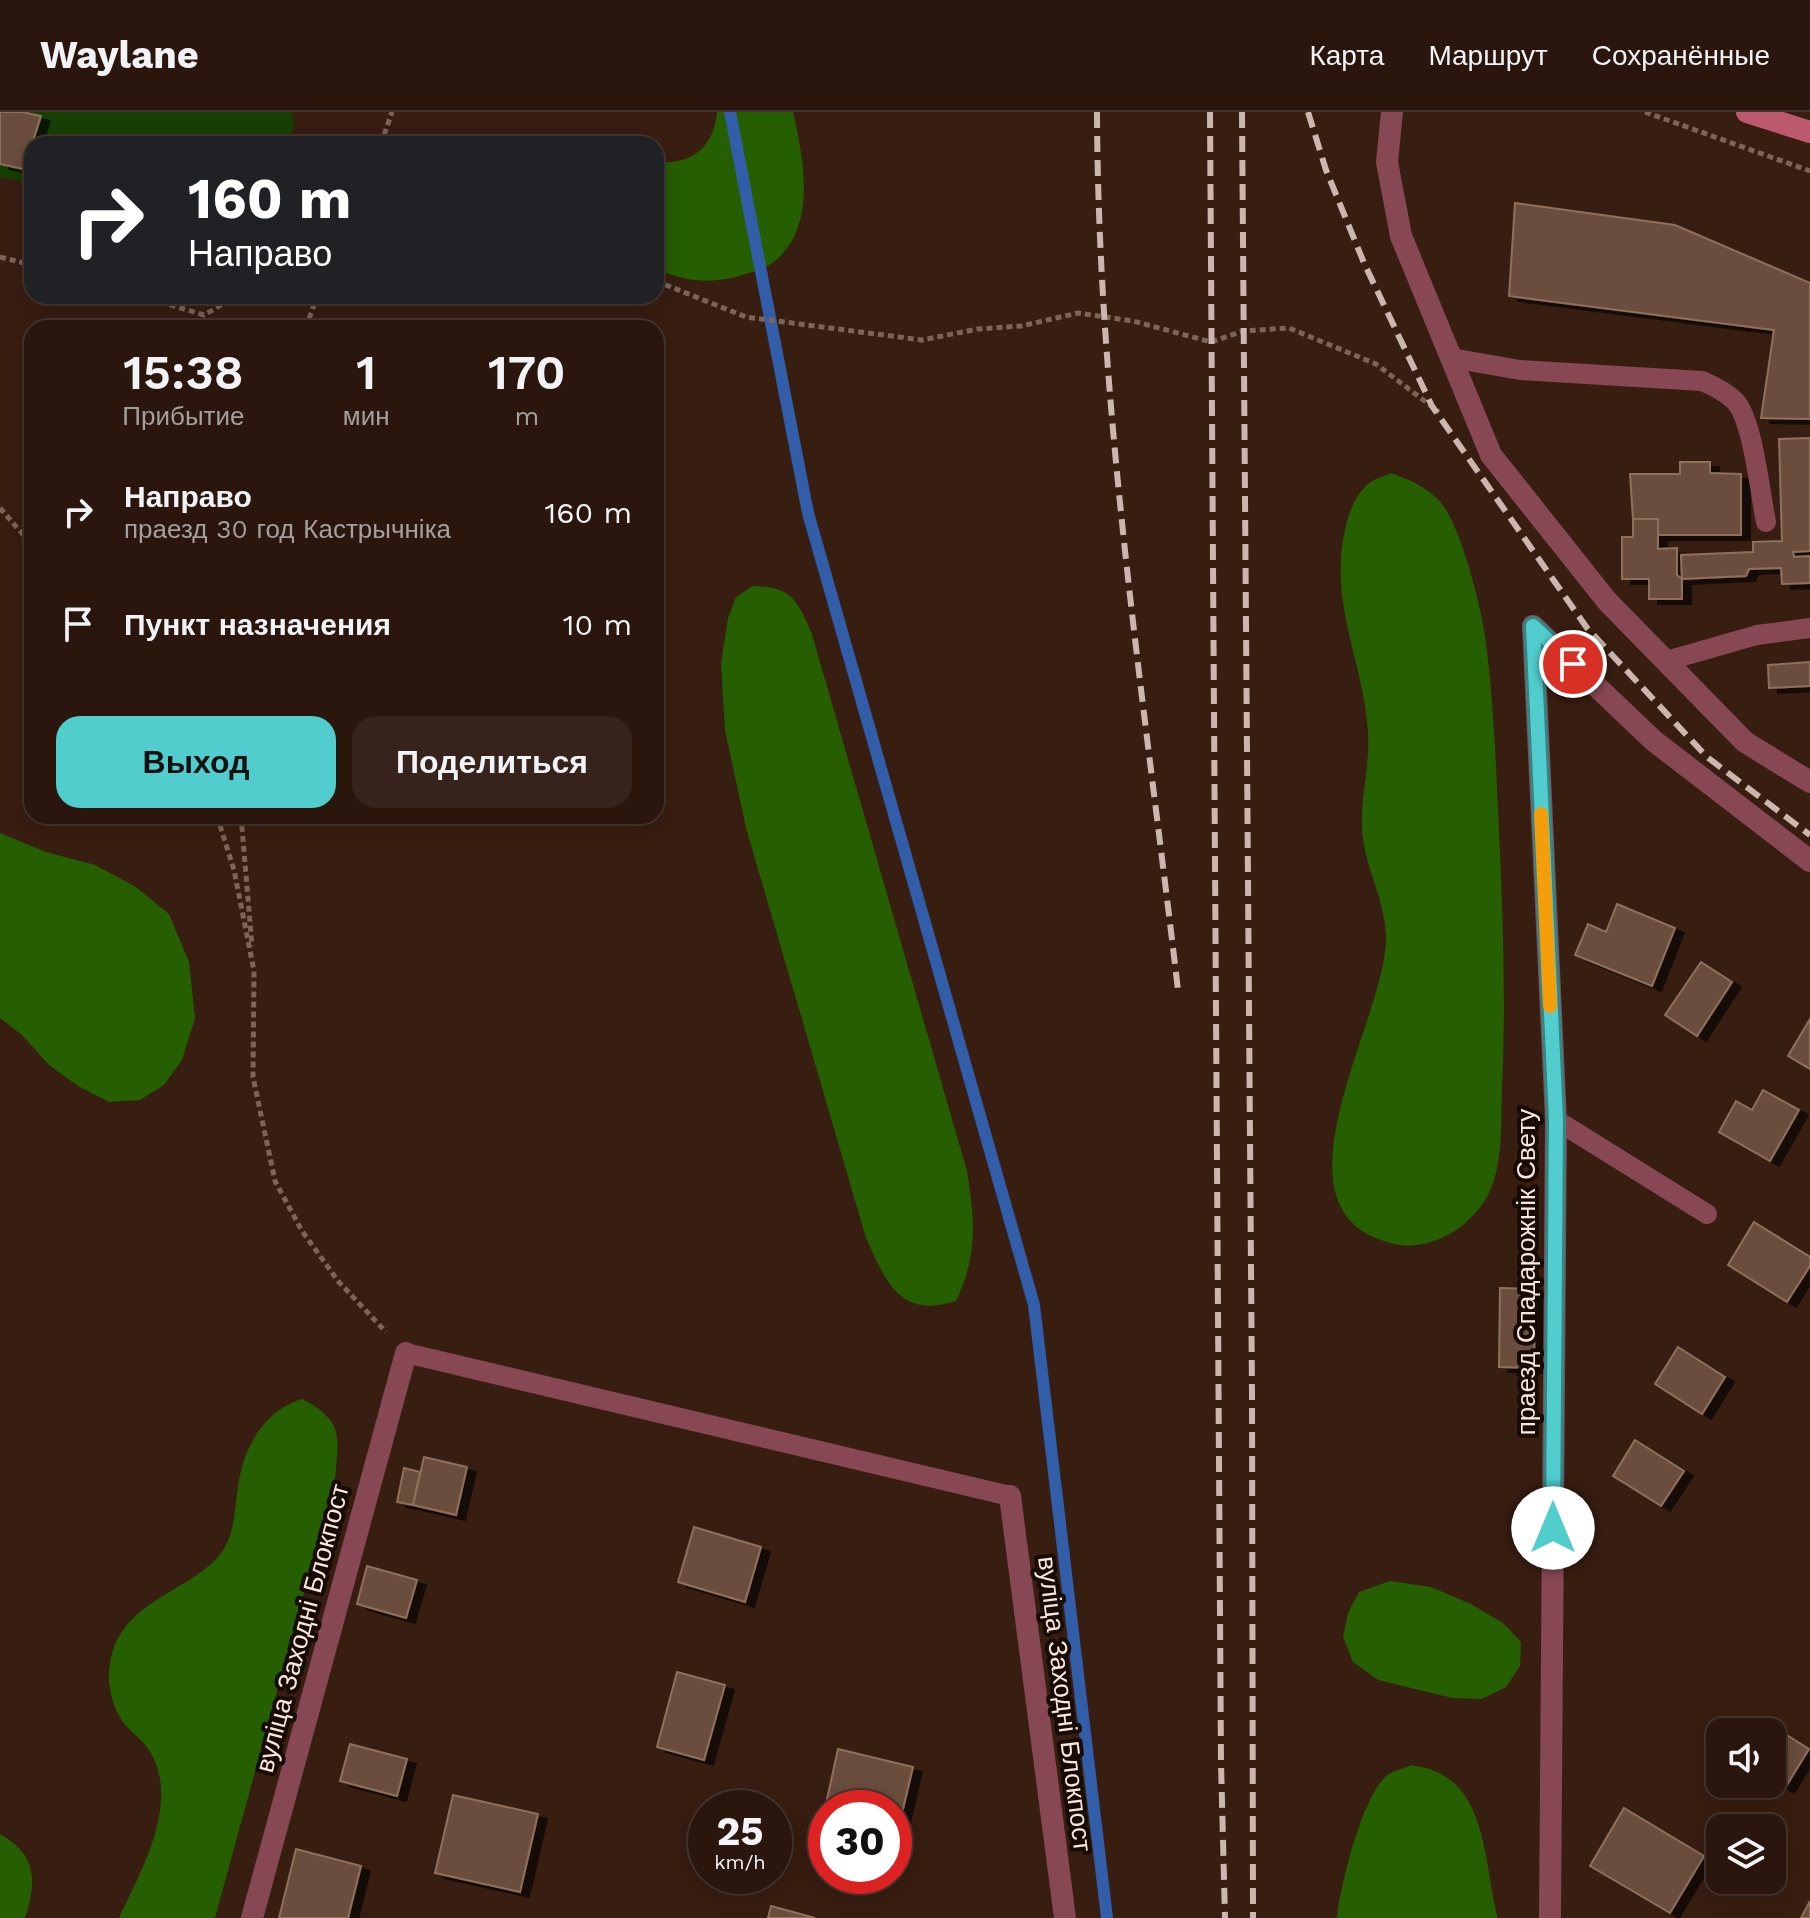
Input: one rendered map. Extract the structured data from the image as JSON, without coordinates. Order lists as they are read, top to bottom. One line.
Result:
{"streets":{"street":["праезд Спадарожнік Свету","вуліца Заходні Блокпост"]},"page":{"header":"Waylane","nav":["Карта","Маршрут","Сохранённые"],"turn":["160 m","Направо"],"eta":["15:38","Прибытие","1","мин","170","m"],"list":[{"name":"Направо","note":"праезд 30 год Кастрычніка","value":"160 m"},{"name":"Пункт назначения","value":"10 m"}],"buttons":["Выход","Поделиться"],"speed":"25 km/h","limit":"30"}}
